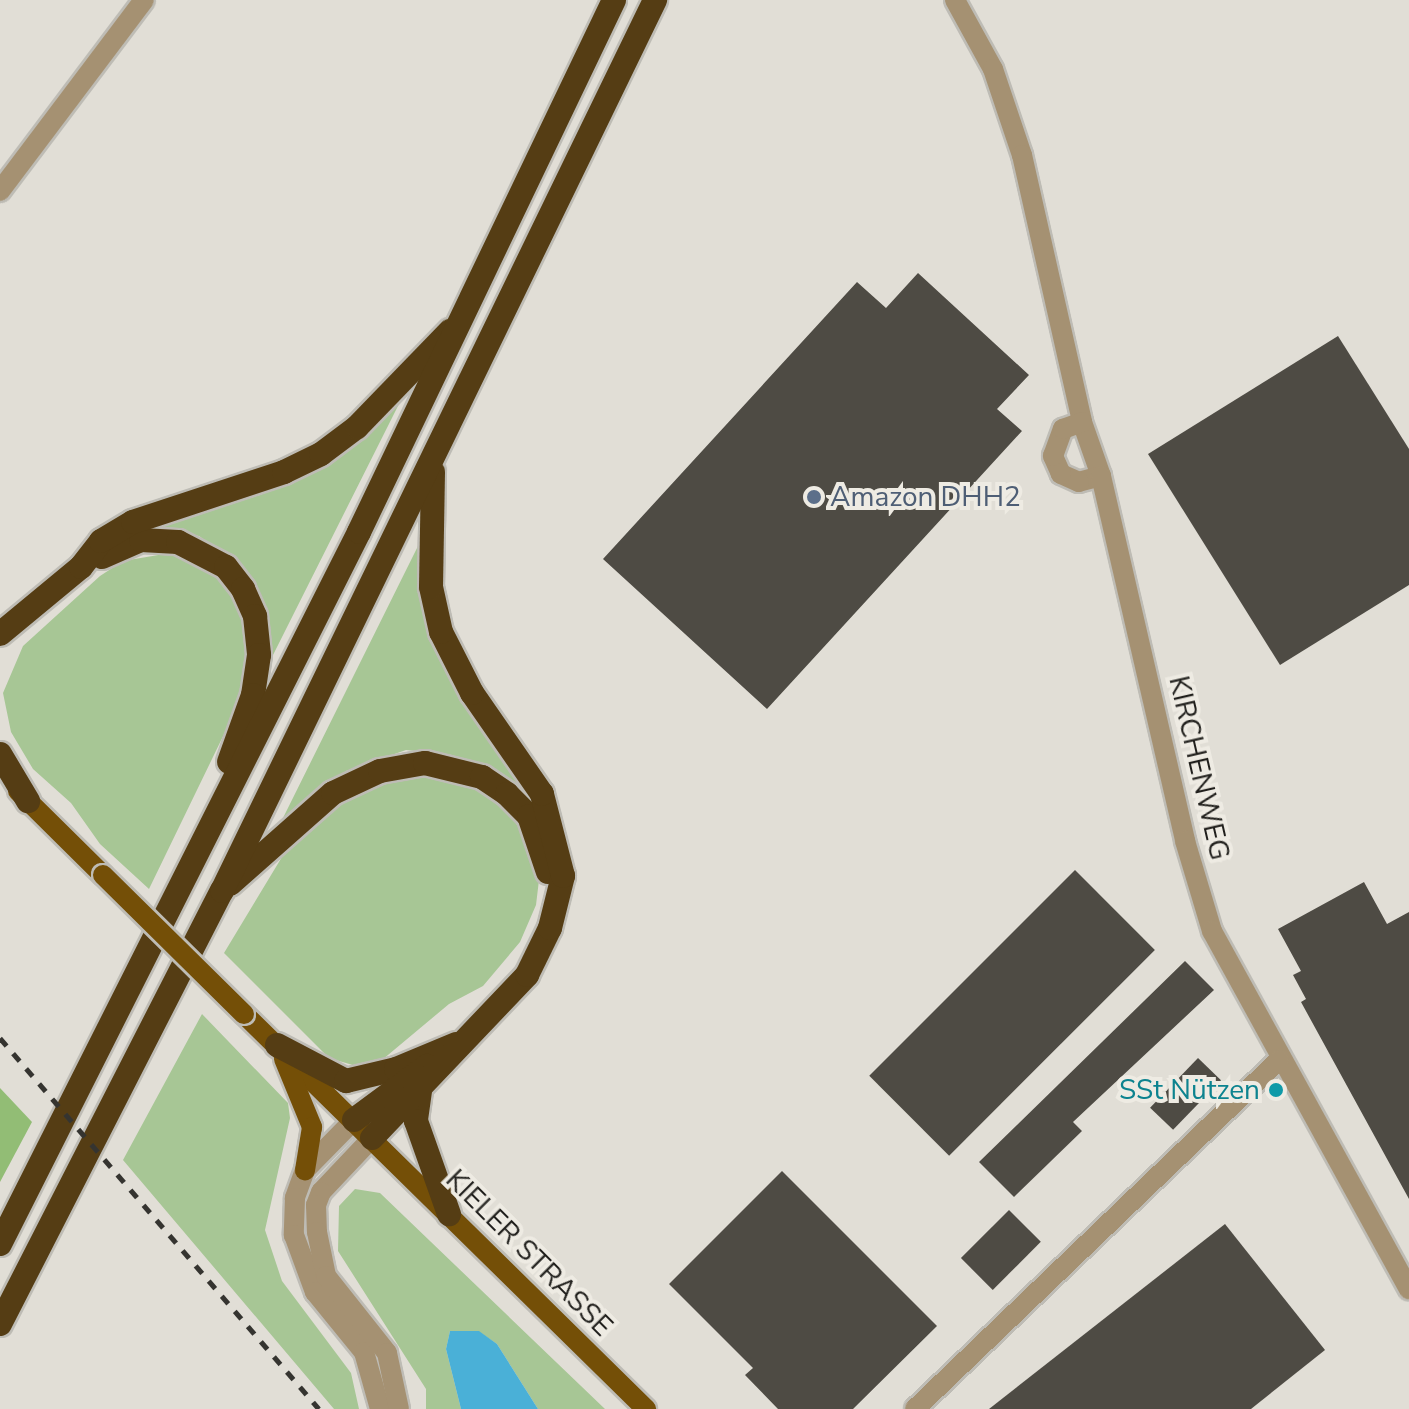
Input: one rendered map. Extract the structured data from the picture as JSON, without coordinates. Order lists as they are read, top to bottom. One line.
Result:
{"streets":{"main road":["KIELER STRASSE"],"street":["KIRCHENWEG"]},"places":["Amazon DHH2","SSt Nützen"]}
